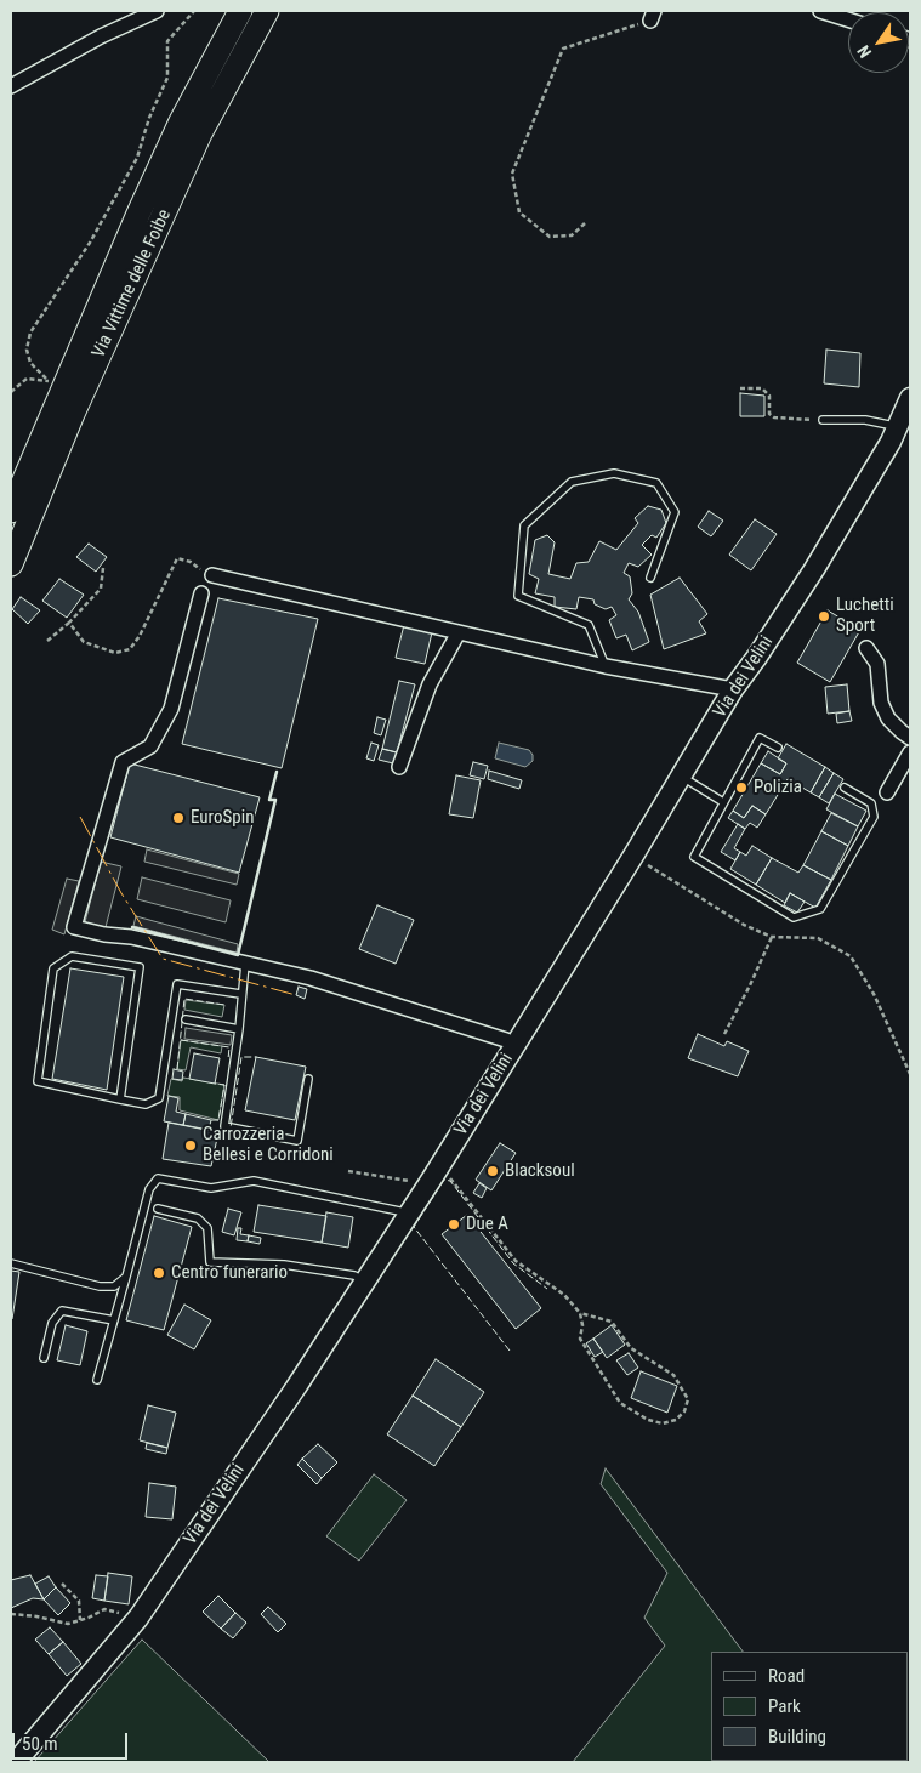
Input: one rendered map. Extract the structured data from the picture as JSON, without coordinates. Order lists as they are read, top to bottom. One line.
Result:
{"streets":{"main road":["Via Vittime delle Foibe"],"street":["Via dei Velini"]},"places":["Luchetti Sport","Polizia","EuroSpin","Carrozzeria Bellesi e Corridoni","Blacksoul","Due A","Centro funerario"],"legend":["Road","Park","Building"],"scale_bar":"50 m","north":"bottom left"}
